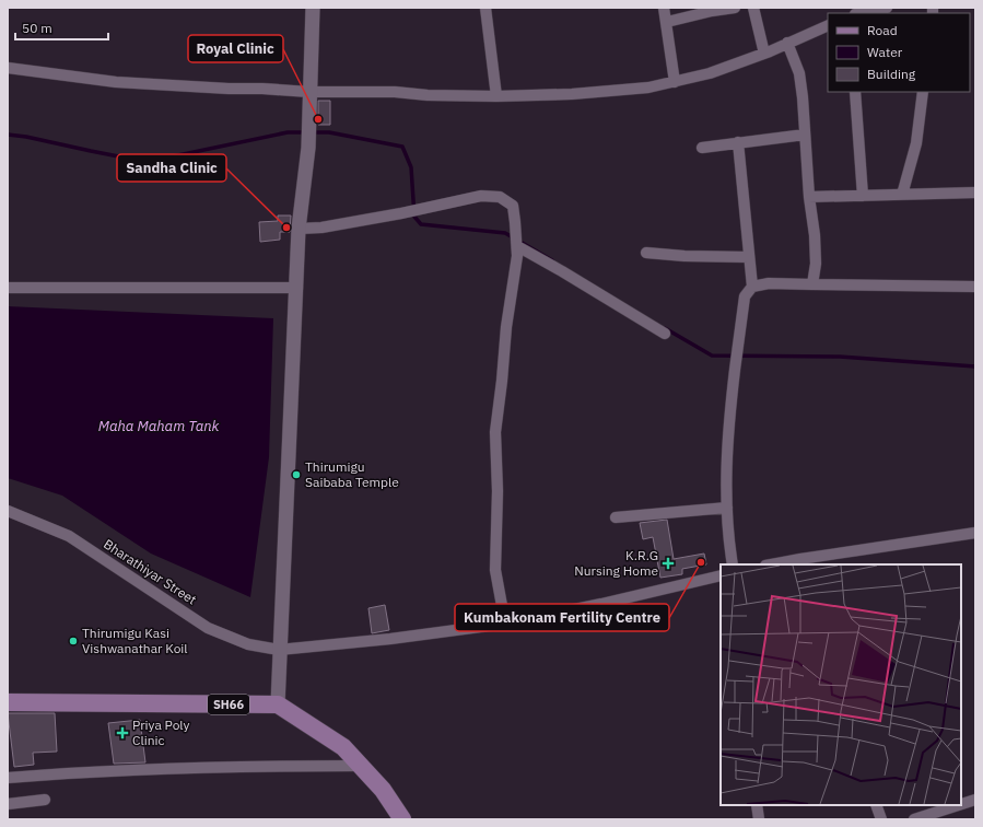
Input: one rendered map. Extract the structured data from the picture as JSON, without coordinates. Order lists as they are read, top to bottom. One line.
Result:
{"streets":{"main road":["SH66"],"street":["Bharathiyar Street"]},"water":["Maha Maham Tank"],"places":{"other":["Royal Clinic","Sandha Clinic","Thirumigu Saibaba Temple","Kumbakonam Fertility Centre","Thirumigu Kasi Vishwanathar Koil"],"health":["K.R.G Nursing Home","Priya Poly Clinic"]},"legend":["Road","Water","Building"],"scale_bar":"50 m"}
